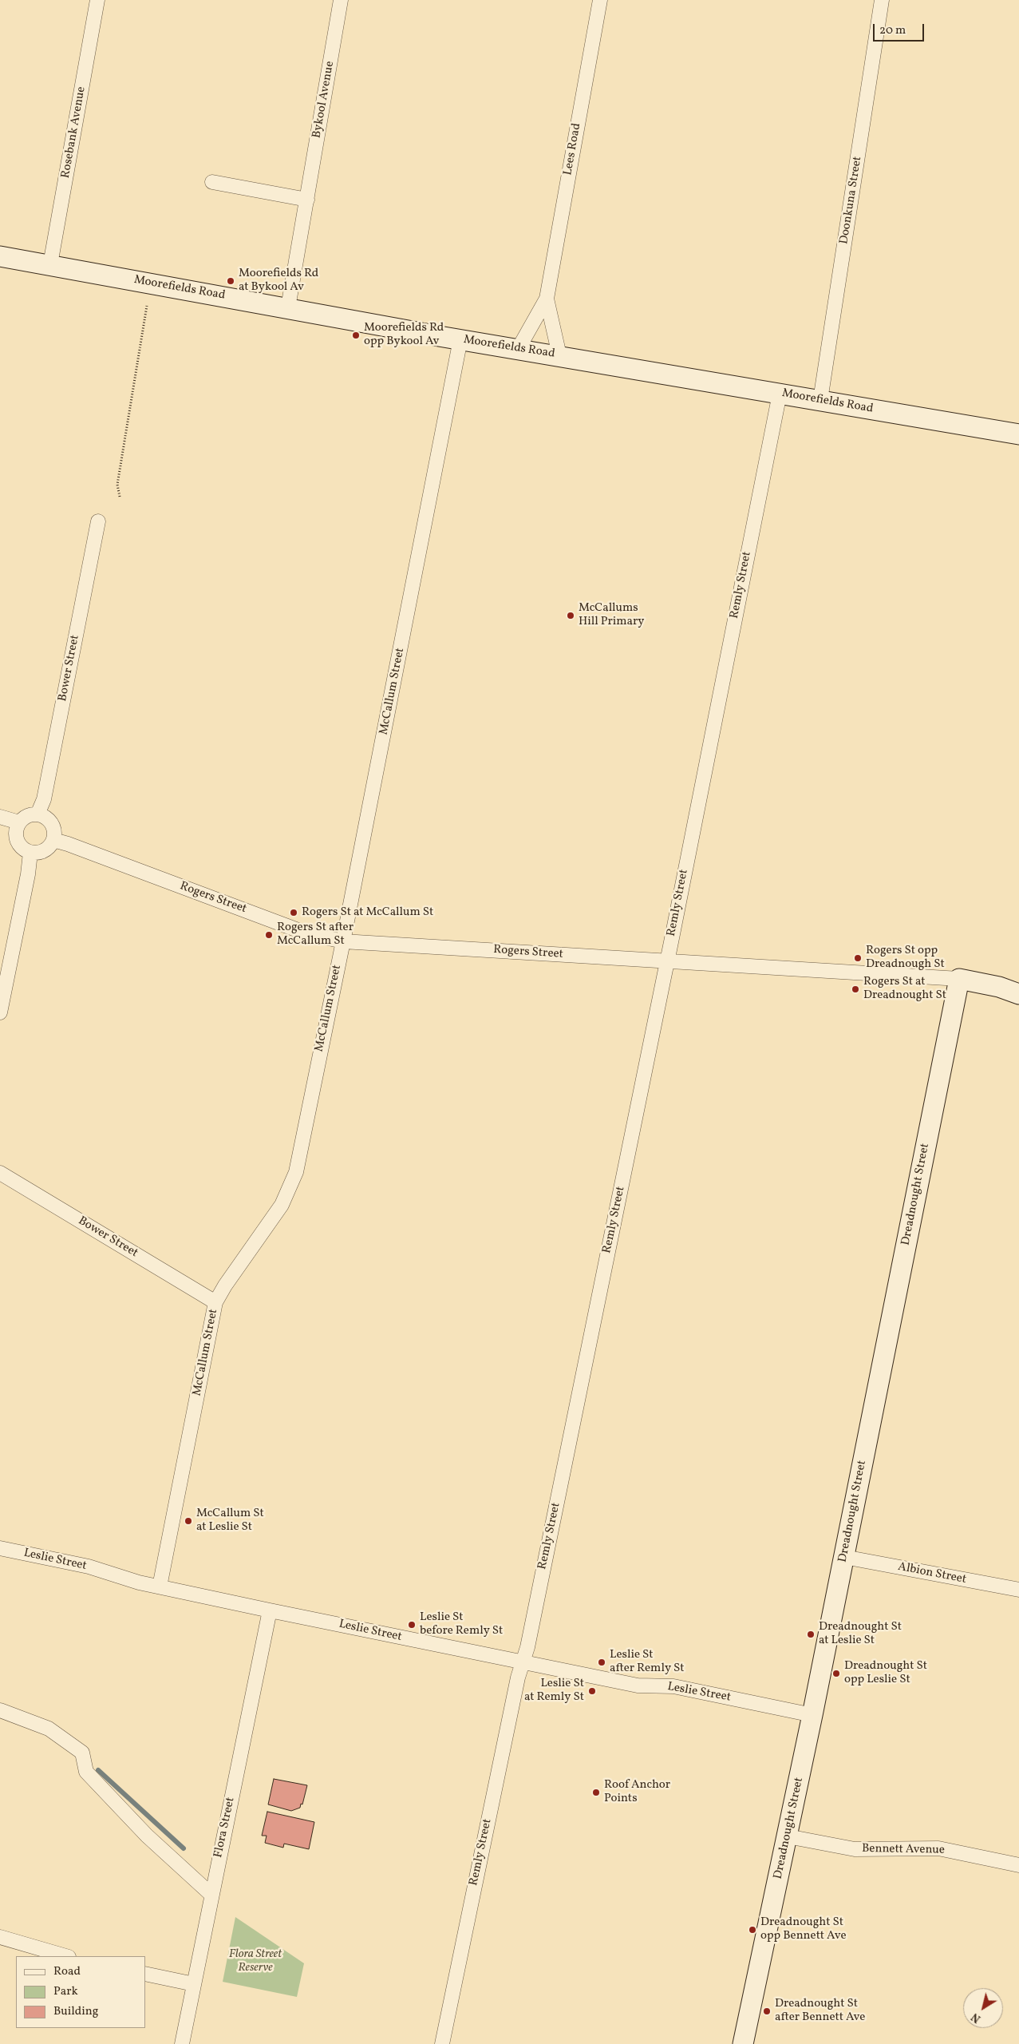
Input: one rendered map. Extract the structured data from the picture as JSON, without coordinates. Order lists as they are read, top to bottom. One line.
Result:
{"streets":{"street":["Bykool Avenue","Rosebank Avenue","Lees Road","Doonkuna Street","Moorefields Road","Remly Street","Bower Street","McCallum Street","Rogers Street","Dreadnought Street","Leslie Street","Albion Street","Flora Street","Bennett Avenue"]},"crossings":[["Bykool Avenue","Moorefields Road"],["Rosebank Avenue","Moorefields Road"],["Lees Road","Moorefields Road"],["Doonkuna Street","Moorefields Road"],["Moorefields Road","Remly Street"],["Moorefields Road","McCallum Street"],["Remly Street","Rogers Street"],["Remly Street","Leslie Street"],["Bower Street","McCallum Street"],["Bower Street","Rogers Street"],["McCallum Street","Rogers Street"],["McCallum Street","Leslie Street"],["Rogers Street","Dreadnought Street"],["Dreadnought Street","Leslie Street"],["Dreadnought Street","Albion Street"],["Dreadnought Street","Bennett Avenue"],["Leslie Street","Flora Street"]],"parks":["Flora Street Reserve"],"places":["Moorefields Rd at Bykool Av","Moorefields Rd opp Bykool Av","McCallums Hill Primary","Rogers St at McCallum St","Rogers St after McCallum St","Rogers St opp Dreadnough St","Rogers St at Dreadnought St","McCallum St at Leslie St","Leslie St before Remly St","Dreadnought St at Leslie St","Leslie St after Remly St","Dreadnought St opp Leslie St","Leslie St at Remly St","Roof Anchor Points","Dreadnought St opp Bennett Ave","Dreadnought St after Bennett Ave"],"legend":["Road","Park","Building"],"scale_bar":"20 m","north":"bottom left"}
